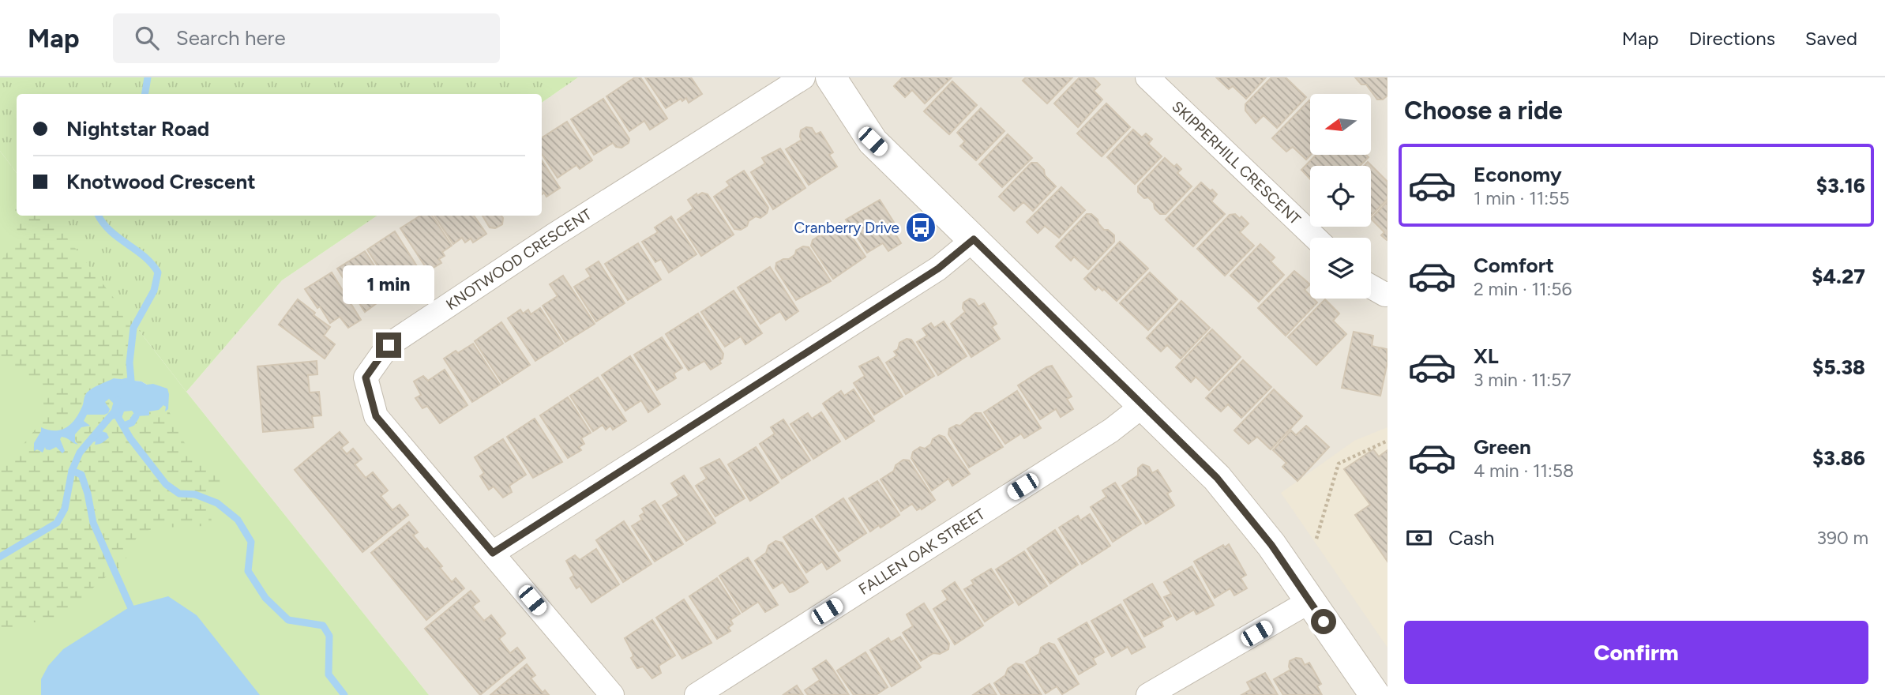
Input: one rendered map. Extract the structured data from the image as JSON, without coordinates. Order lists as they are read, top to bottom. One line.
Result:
{"streets":{"street":["SKIPPERHILL CRESCENT","KNOTWOOD CRESCENT","FALLEN OAK STREET"]},"places":{"bus stop":["Cranberry Drive"]},"north":"left","page":{"header":"Map","search":"Search here","nav":["Map","Directions","Saved"],"heading":"Choose a ride","banner":["Nightstar Road","Knotwood Crescent"],"list":[{"name":"Economy","note":"1 min · 11:55","value":"$3.16"},{"name":"Comfort","note":"2 min · 11:56","value":"$4.27"},{"name":"XL","note":"3 min · 11:57","value":"$5.38"},{"name":"Green","note":"4 min · 11:58","value":"$3.86"}],"bubble":"1 min","pay":["Cash","390 m"],"buttons":"Confirm"}}
